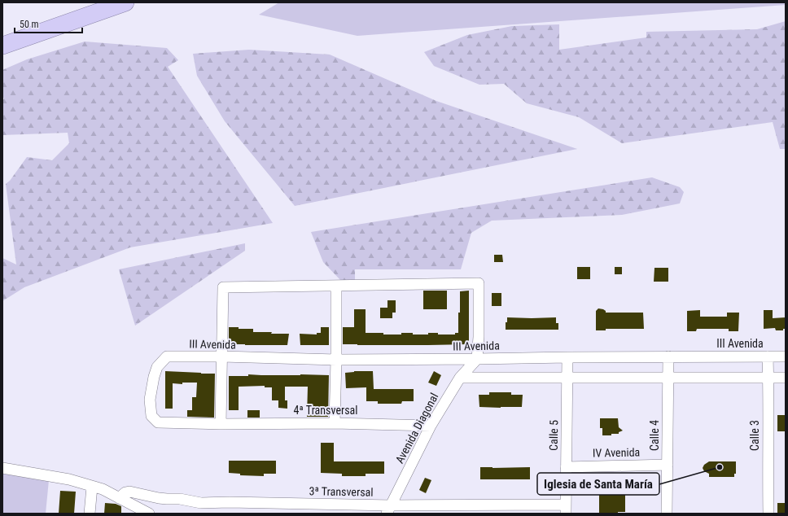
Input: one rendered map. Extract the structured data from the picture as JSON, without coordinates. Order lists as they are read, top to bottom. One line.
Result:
{"streets":{"street":["III Avenida","4ª Transversal","Avenida Diagonal","Calle 5","Calle 4","Calle 3","IV Avenida","3ª Transversal"]},"crossings":[["III Avenida","4ª Transversal"],["III Avenida","Avenida Diagonal"],["III Avenida","Calle 5"],["III Avenida","Calle 4"],["III Avenida","Calle 3"],["4ª Transversal","Avenida Diagonal"],["Avenida Diagonal","3ª Transversal"],["Calle 5","IV Avenida"],["Calle 5","3ª Transversal"],["Calle 4","IV Avenida"]],"places":["Iglesia de Santa María"],"scale_bar":"50 m"}
